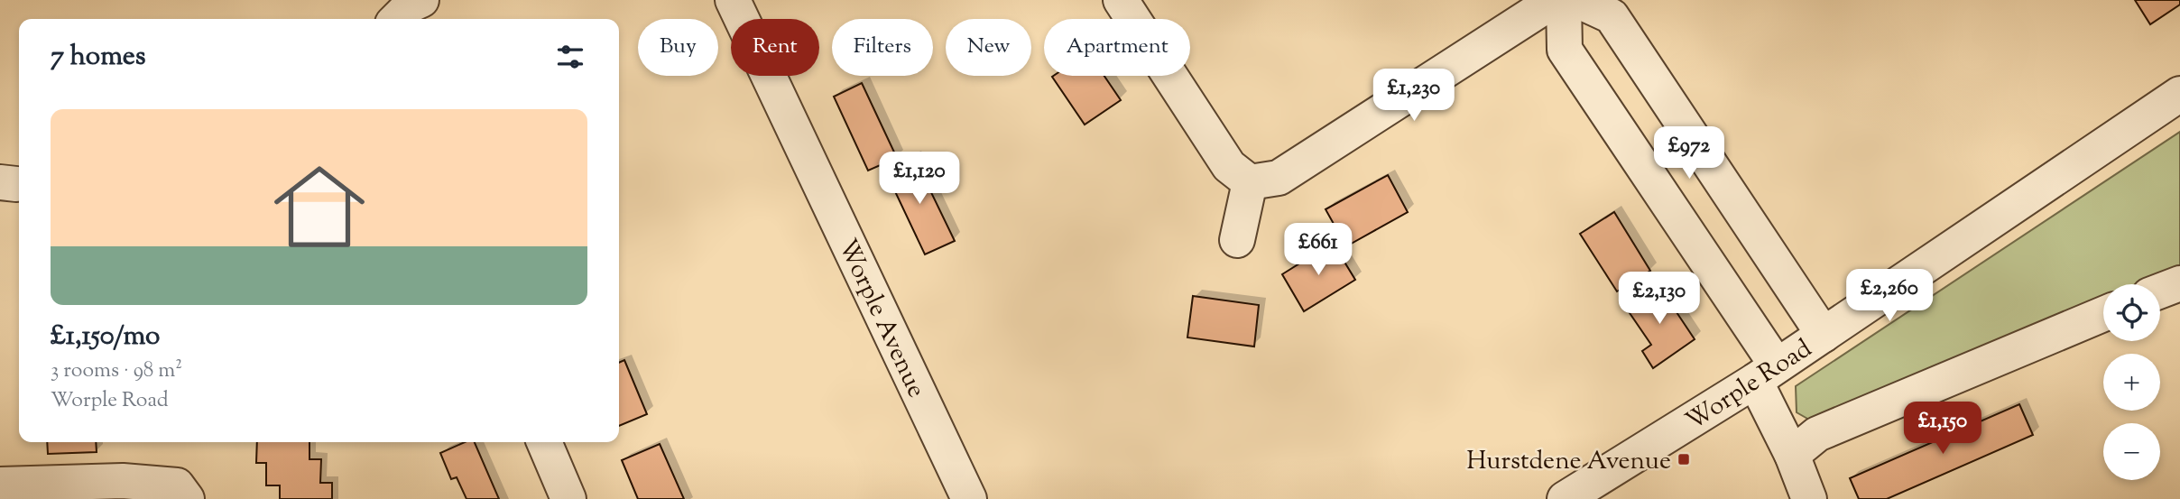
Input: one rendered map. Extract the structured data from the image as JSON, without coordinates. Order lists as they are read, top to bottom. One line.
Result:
{"streets":{"street":["Worple Avenue","Worple Road"]},"places":{"transit":["Hurstdene Avenue"]},"page":{"chip":["Buy","Rent","Filters","New","Apartment"],"heading":"7 homes","price":["£1,230","£972","£1,120","£661","£2,260","£2,130","£1,150"],"list":[{"name":"£1,150/mo","note":"3 rooms · 98 m² · Worple Road"}],"map_buttons":["+","−"]}}
